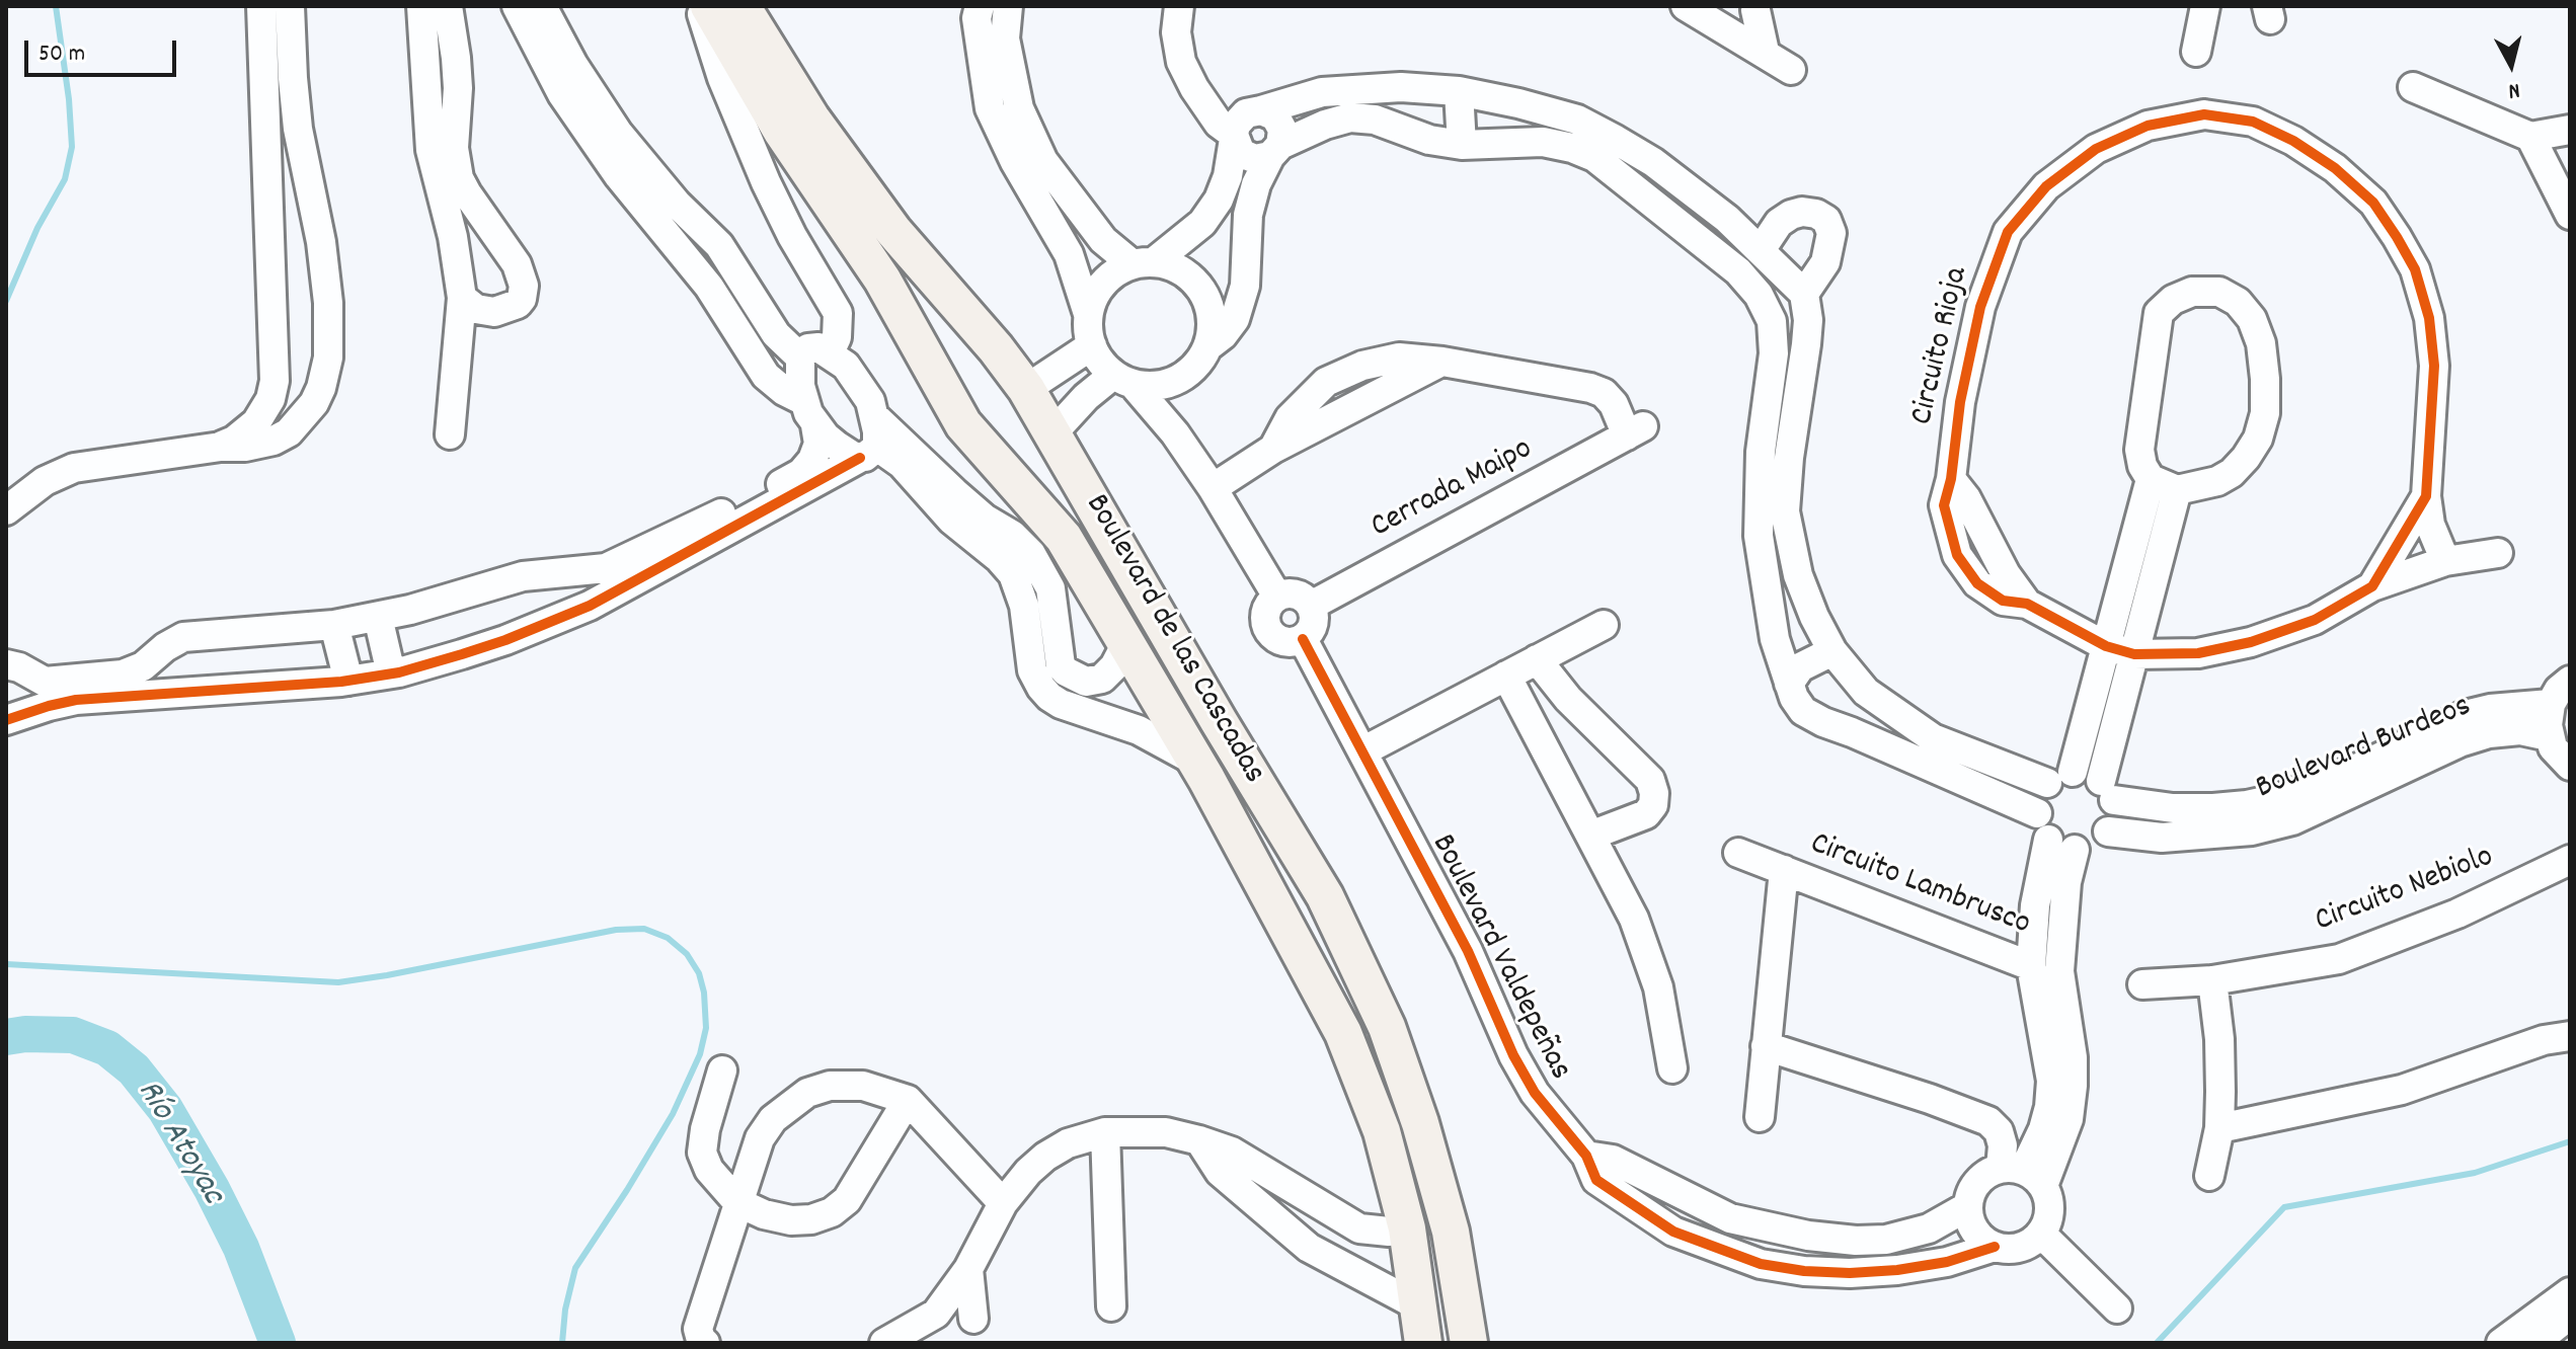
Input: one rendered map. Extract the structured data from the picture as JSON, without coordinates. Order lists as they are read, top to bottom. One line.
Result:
{"streets":{"main road":["Boulevard de las Cascadas"],"street":["Circuito Rioja","Cerrada Maipo","Boulevard Burdeos","Circuito Lambrusco","Circuito Nebiolo","Boulevard Valdepeñas"]},"crossings":[["Cerrada Maipo","Boulevard Valdepeñas"]],"water":["Río Atoyac"],"scale_bar":"50 m","north":"bottom"}
